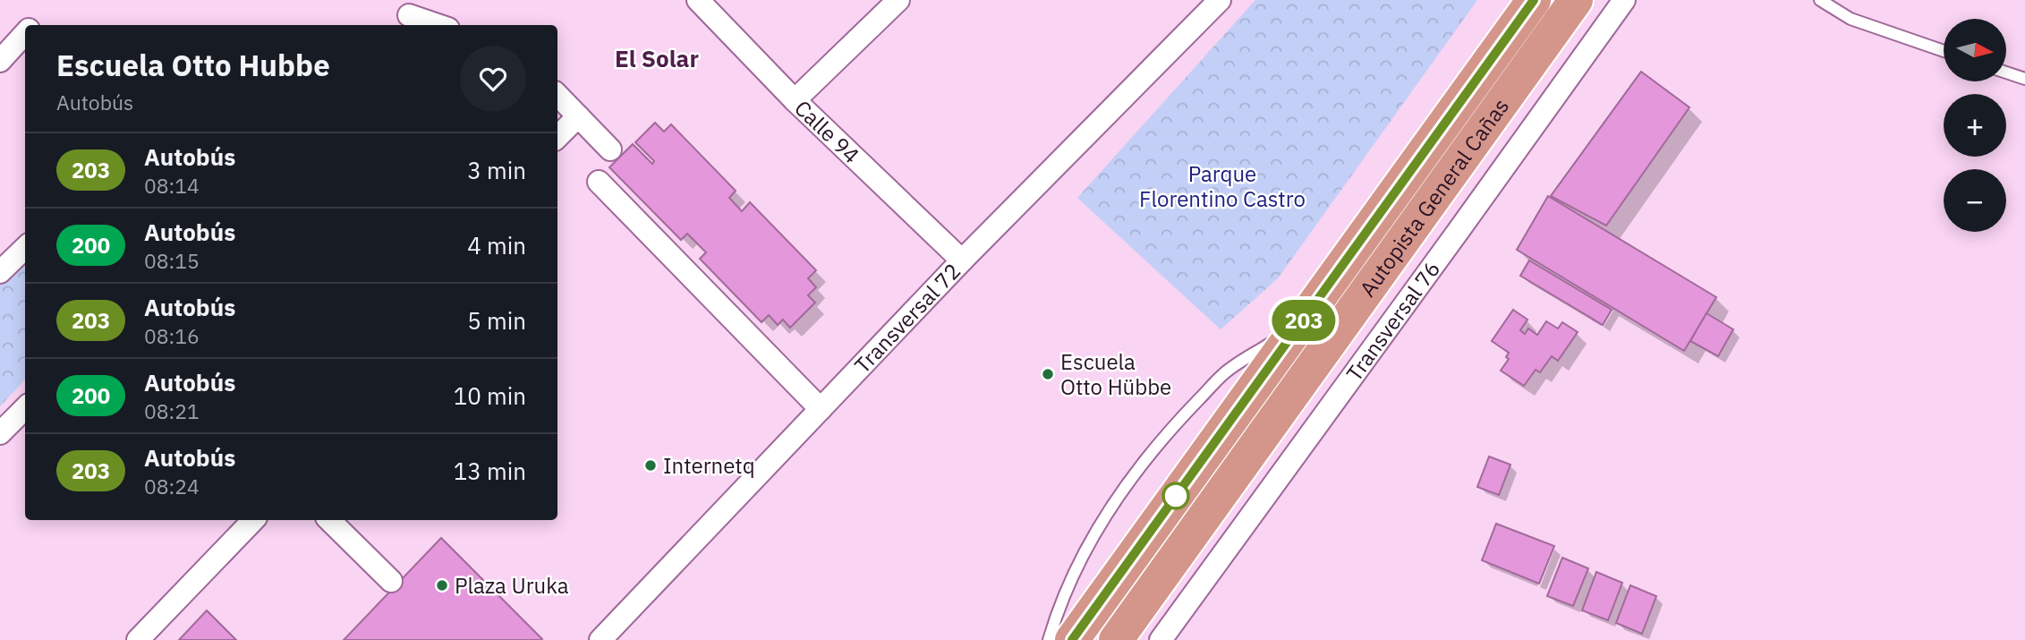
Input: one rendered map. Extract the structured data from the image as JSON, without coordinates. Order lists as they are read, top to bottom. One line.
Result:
{"streets":{"highway":["Autopista General Cañas"],"street":["Calle 94","Transversal 72","Transversal 76"]},"crossings":[["Calle 94","Transversal 72"]],"districts":["El Solar"],"parks":["Parque Florentino Castro"],"places":["Escuela Otto Hübbe","Internetq","Plaza Uruka"],"lines":["bus line 203"],"north":"right","page":{"on_map":"203","map_buttons":["+","−"],"heading":["Escuela Otto Hubbe","Autobús"],"list":[{"mark":"203","name":"Autobús","note":"08:14","value":"3 min"},{"mark":"200","name":"Autobús","note":"08:15","value":"4 min"},{"mark":"203","name":"Autobús","note":"08:16","value":"5 min"},{"mark":"200","name":"Autobús","note":"08:21","value":"10 min"},{"mark":"203","name":"Autobús","note":"08:24","value":"13 min"}]}}
